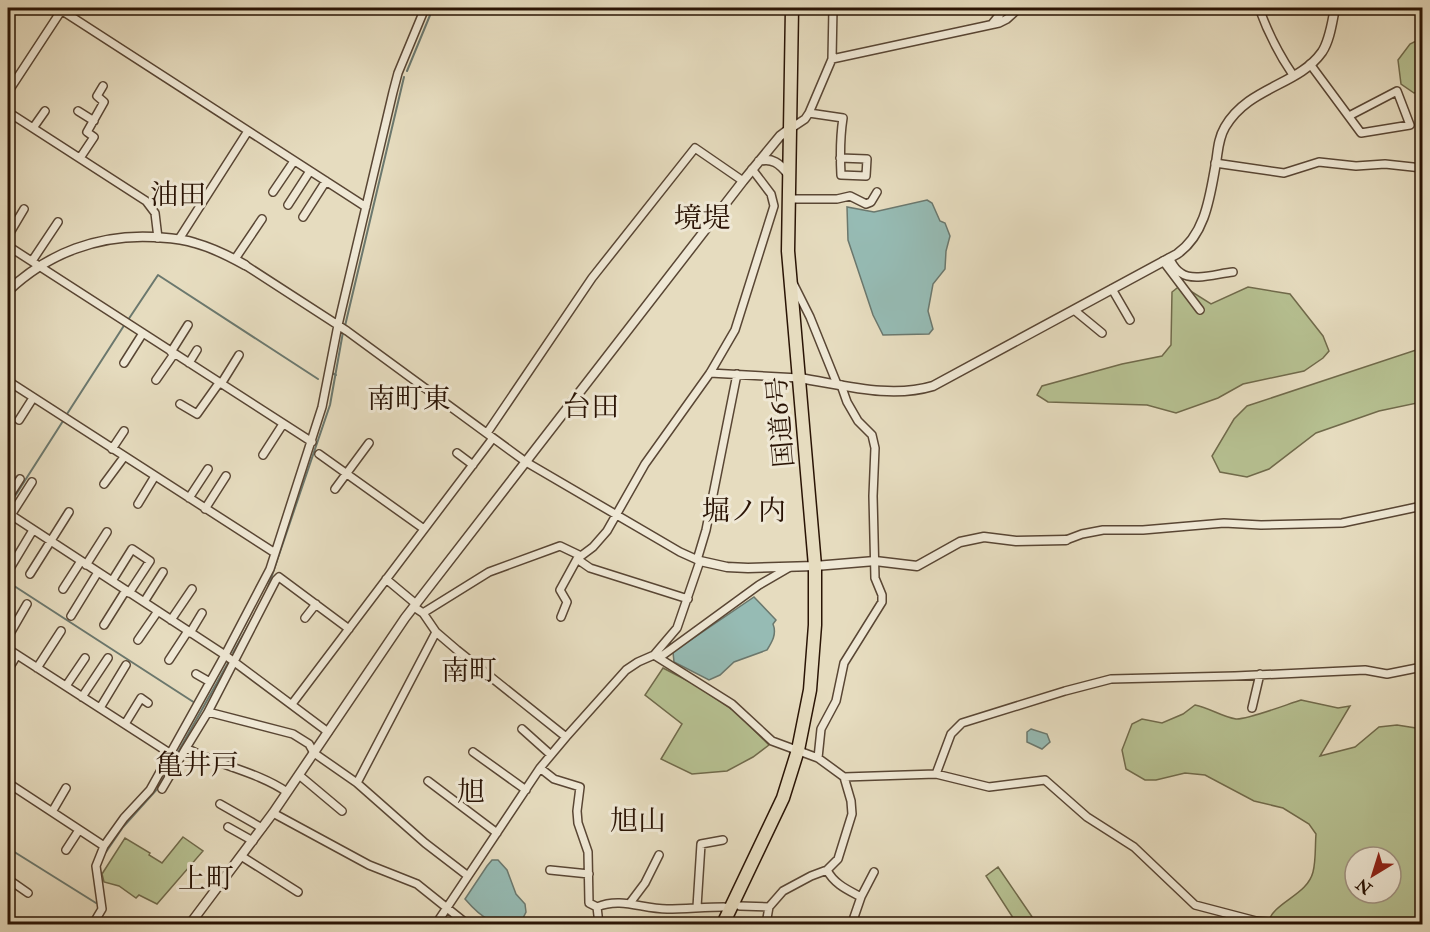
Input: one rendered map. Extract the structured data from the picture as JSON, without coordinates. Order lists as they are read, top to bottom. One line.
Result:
{"streets":{"highway":["国道6号"]},"districts":["油田","境堤","南町東","台田","堀ノ内","南町","亀井戸","旭","旭山","上町"],"north":"bottom left"}
